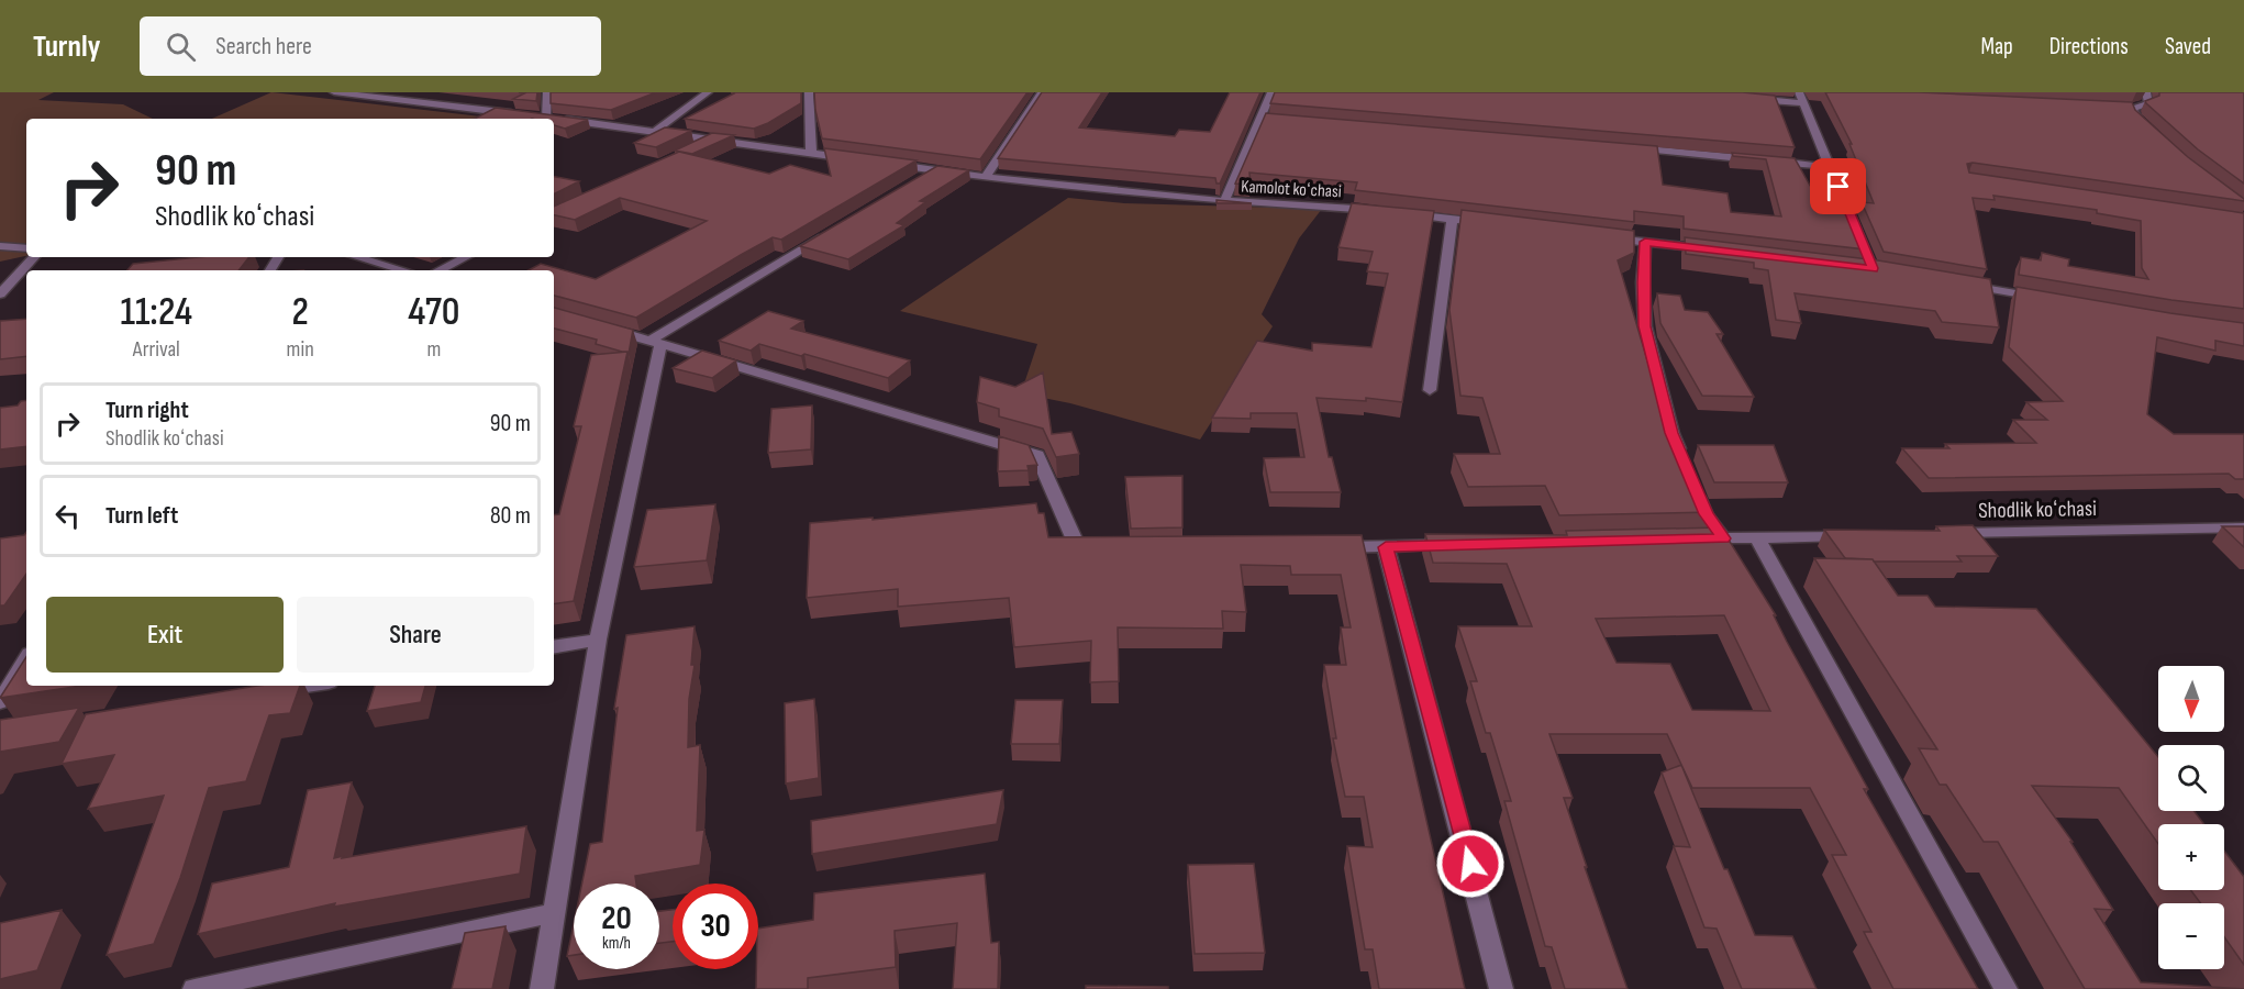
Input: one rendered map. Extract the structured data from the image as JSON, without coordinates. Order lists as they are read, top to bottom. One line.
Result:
{"streets":{"street":["Kamolot koʻchasi","Shodlik koʻchasi"]},"north":"bottom","page":{"header":"Turnly","search":"Search here","nav":["Map","Directions","Saved"],"turn":["90 m","Shodlik koʻchasi"],"eta":["11:24","Arrival","2","min","470","m"],"list":[{"name":"Turn right","note":"Shodlik koʻchasi","value":"90 m"},{"name":"Turn left","value":"80 m"}],"buttons":["Exit","Share"],"map_buttons":["+","−"],"speed":"20 km/h","limit":"30"}}
